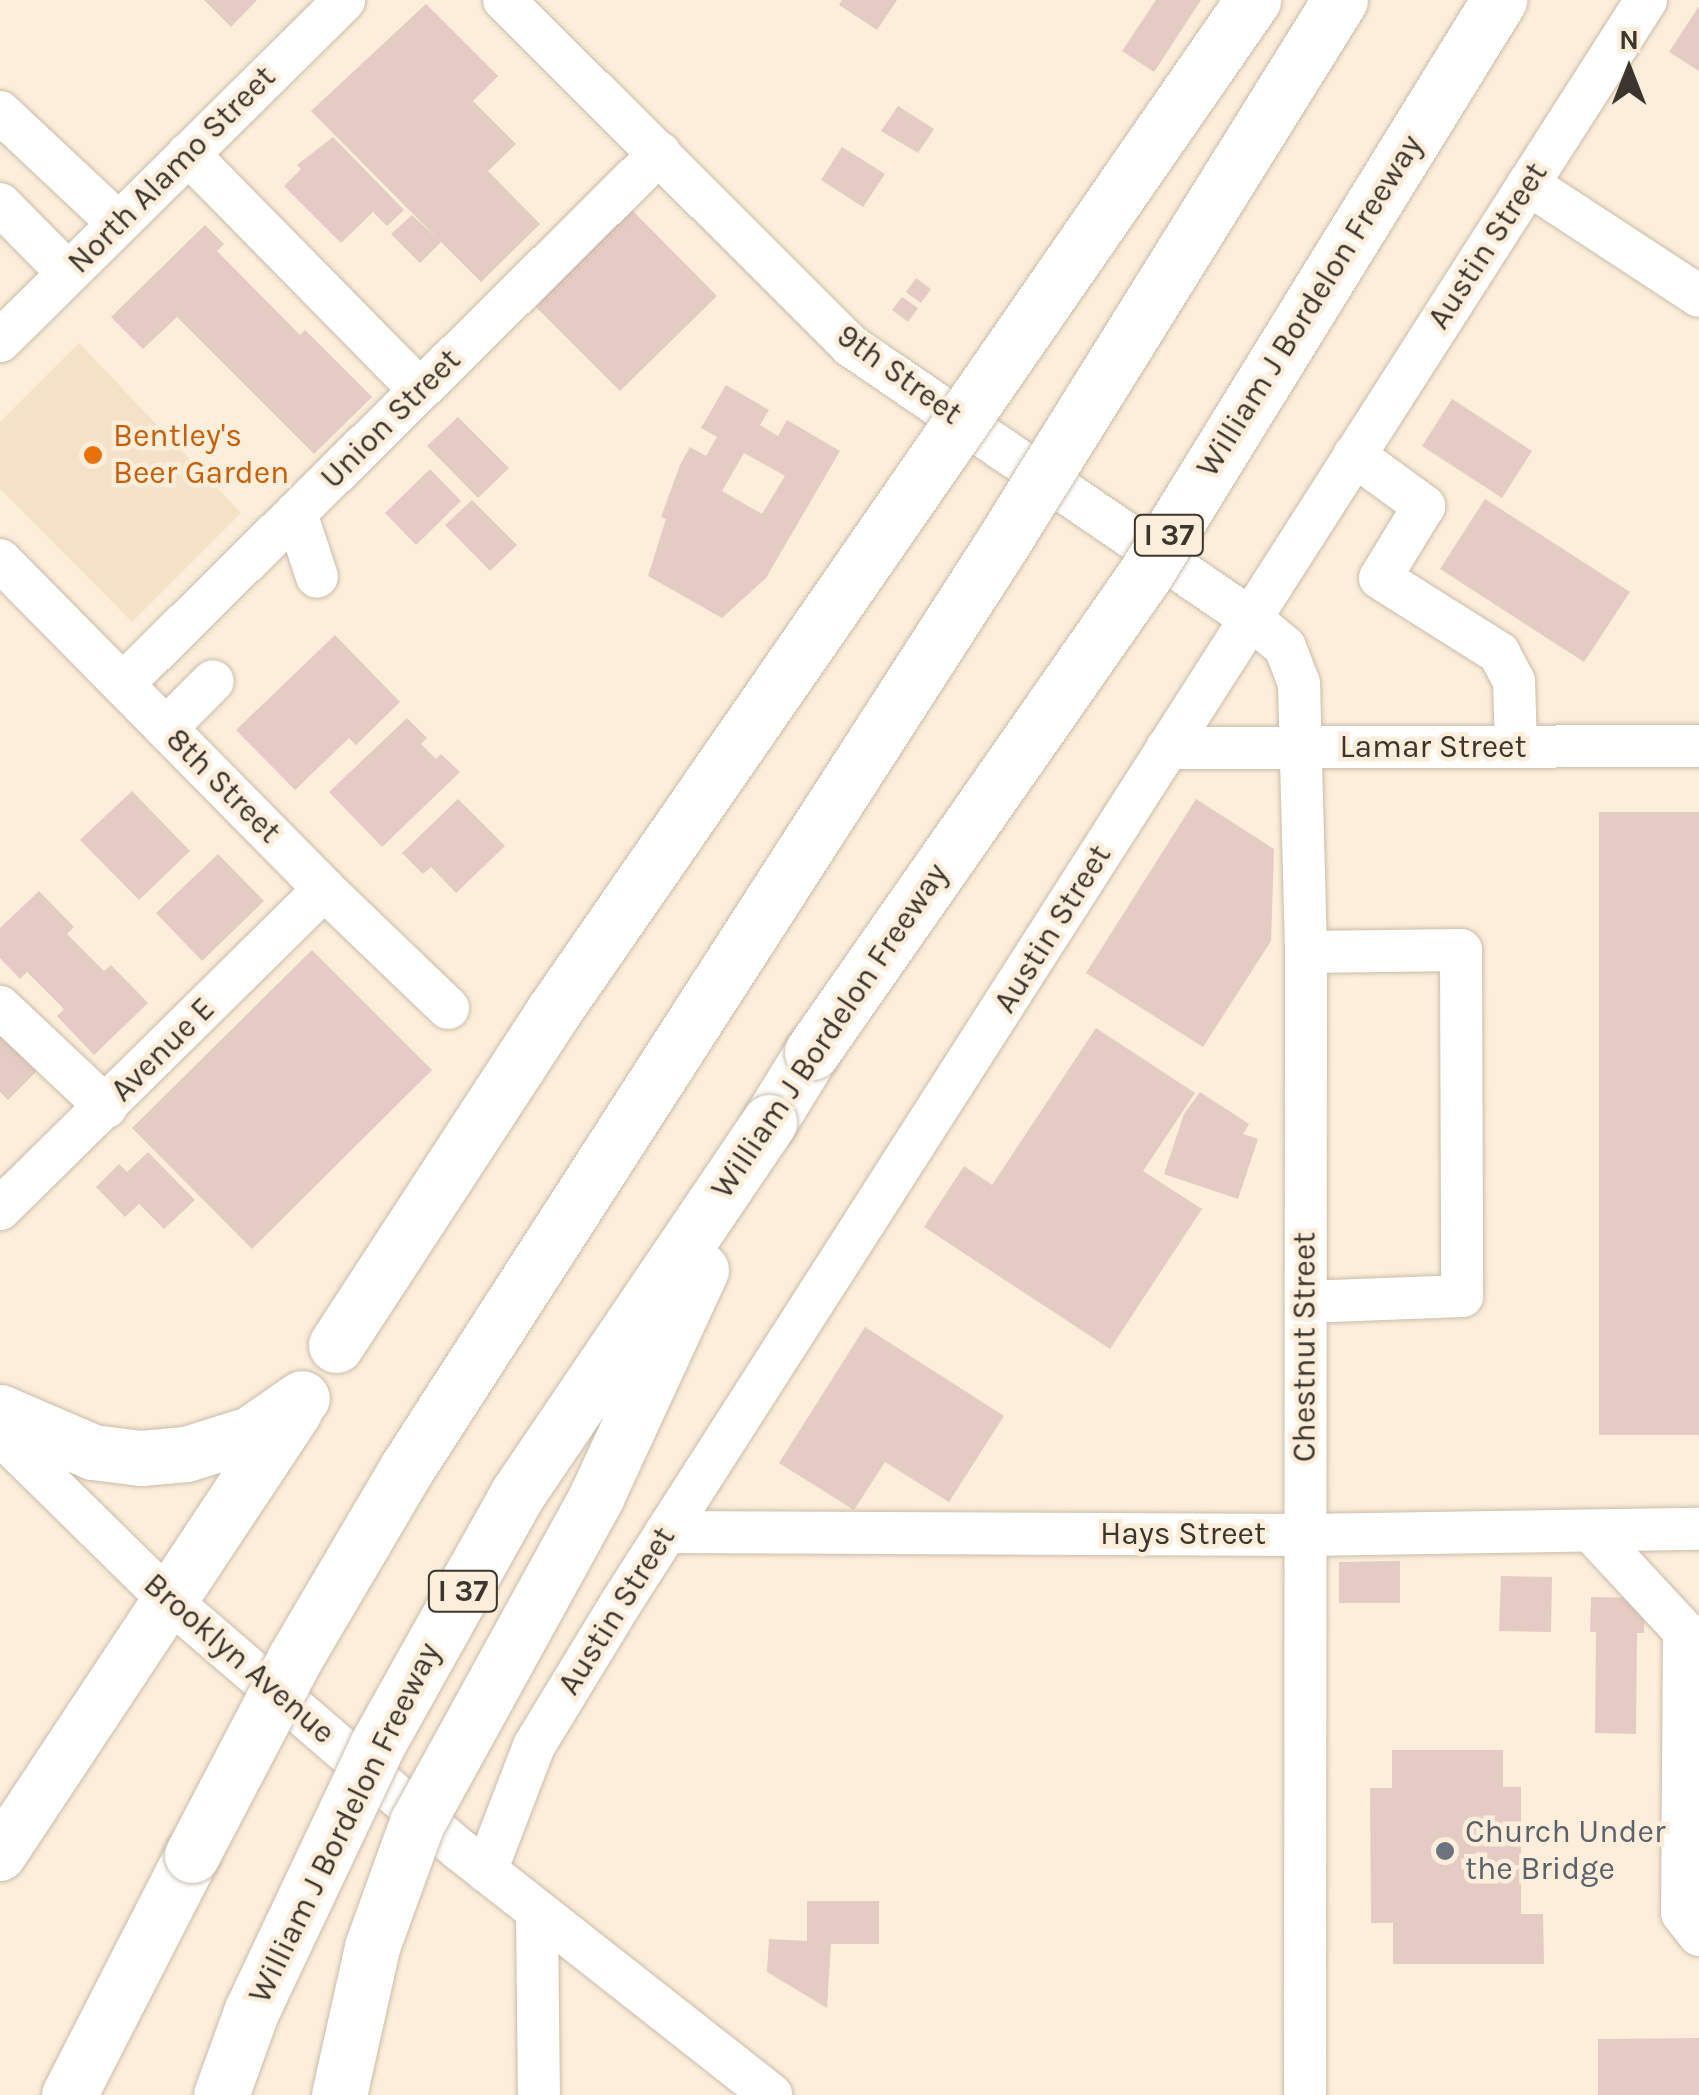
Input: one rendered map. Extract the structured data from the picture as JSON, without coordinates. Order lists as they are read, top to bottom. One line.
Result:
{"streets":{"highway":["William J Bordelon Freeway","I 37"],"street":["North Alamo Street","Austin Street","9th Street","Union Street","Lamar Street","8th Street","Avenue E","Chestnut Street","Hays Street","Brooklyn Avenue"]},"crossings":[["Austin Street","9th Street"],["Austin Street","Lamar Street"],["Austin Street","Chestnut Street"],["Austin Street","Hays Street"],["Austin Street","Brooklyn Avenue"],["9th Street","Union Street"],["9th Street","Chestnut Street"],["Union Street","8th Street"],["Lamar Street","Chestnut Street"],["8th Street","Avenue E"],["Chestnut Street","Hays Street"]],"places":["Bentley's Beer Garden","Church Under the Bridge"],"north":"top"}
